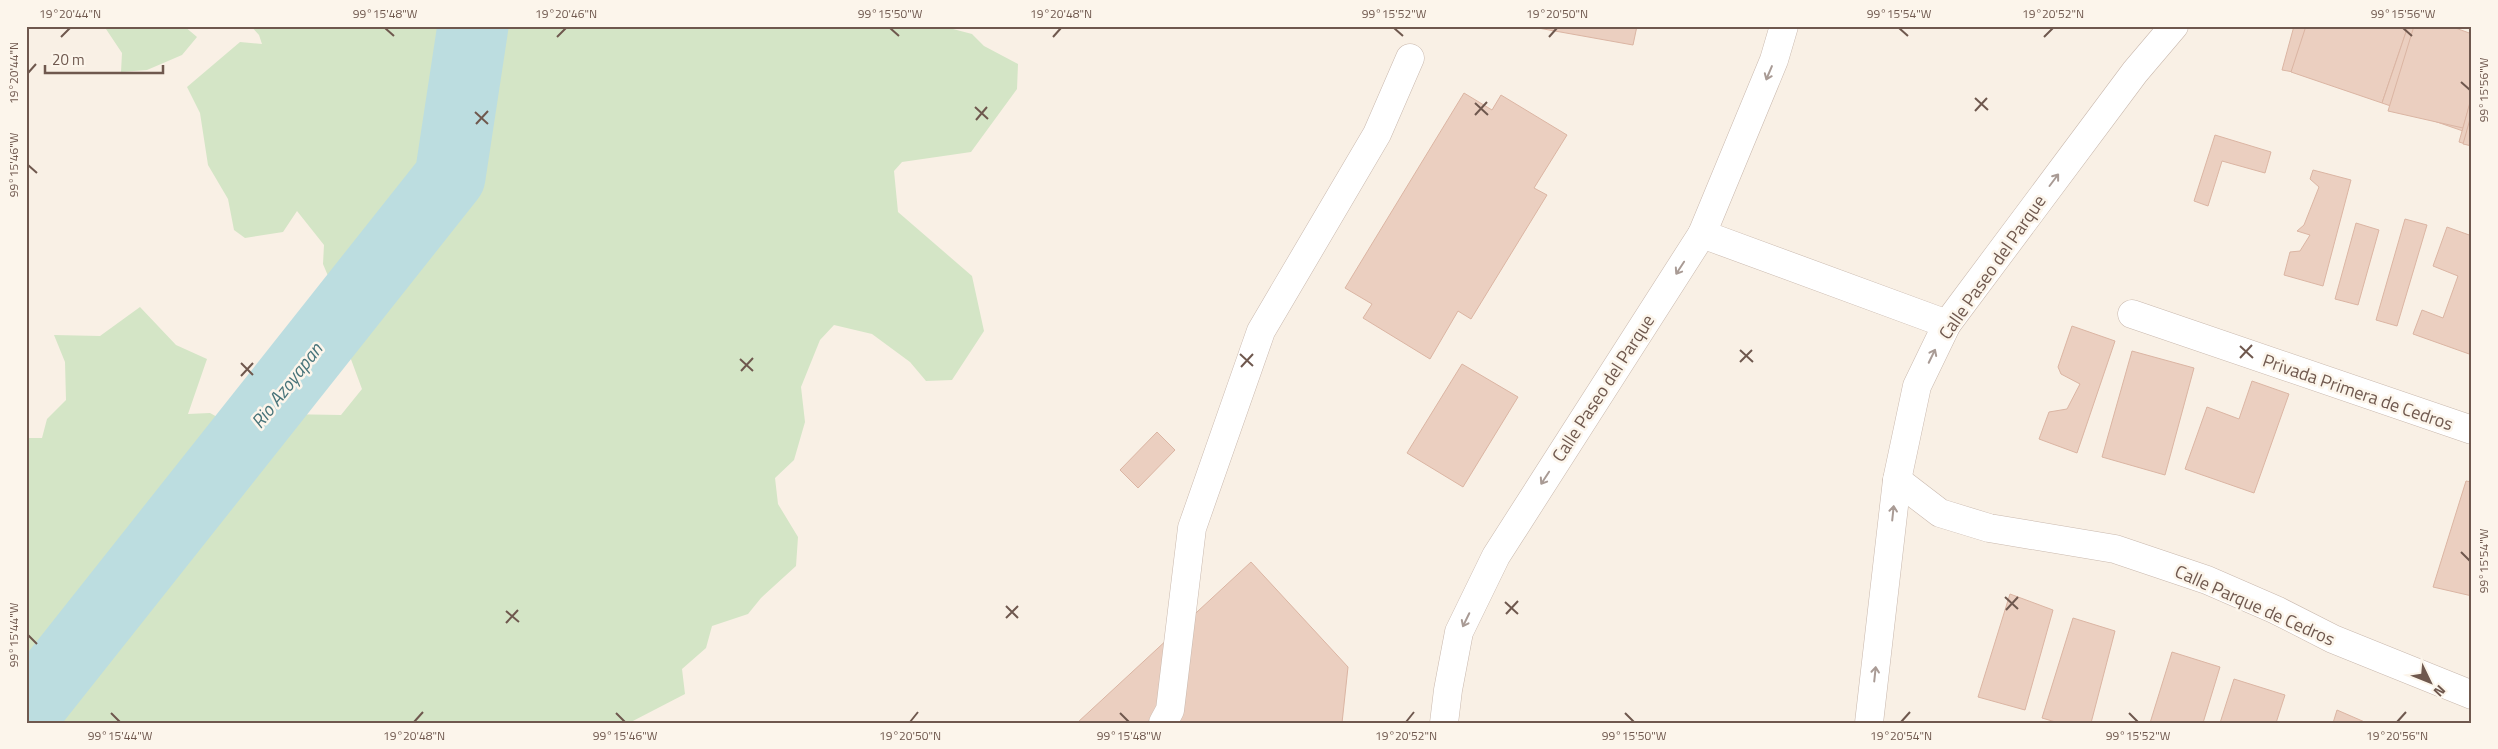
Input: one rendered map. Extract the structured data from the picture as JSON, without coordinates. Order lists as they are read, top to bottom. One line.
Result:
{"streets":{"street":["Calle Paseo del Parque","Privada Primera de Cedros","Calle Parque de Cedros"]},"crossings":[["Calle Paseo del Parque","Calle Parque de Cedros"]],"water":["Rio Azoyapan"],"scale_bar":"20 m","north":"bottom right","coordinates":["19°20'44\"N","99°15'48\"W","19°20'46\"N","99°15'50\"W","19°20'48\"N","99°15'52\"W","19°20'50\"N","99°15'54\"W","19°20'52\"N","99°15'56\"W","99°15'46\"W","99°15'44\"W","19°20'54\"N","19°20'56\"N"]}
